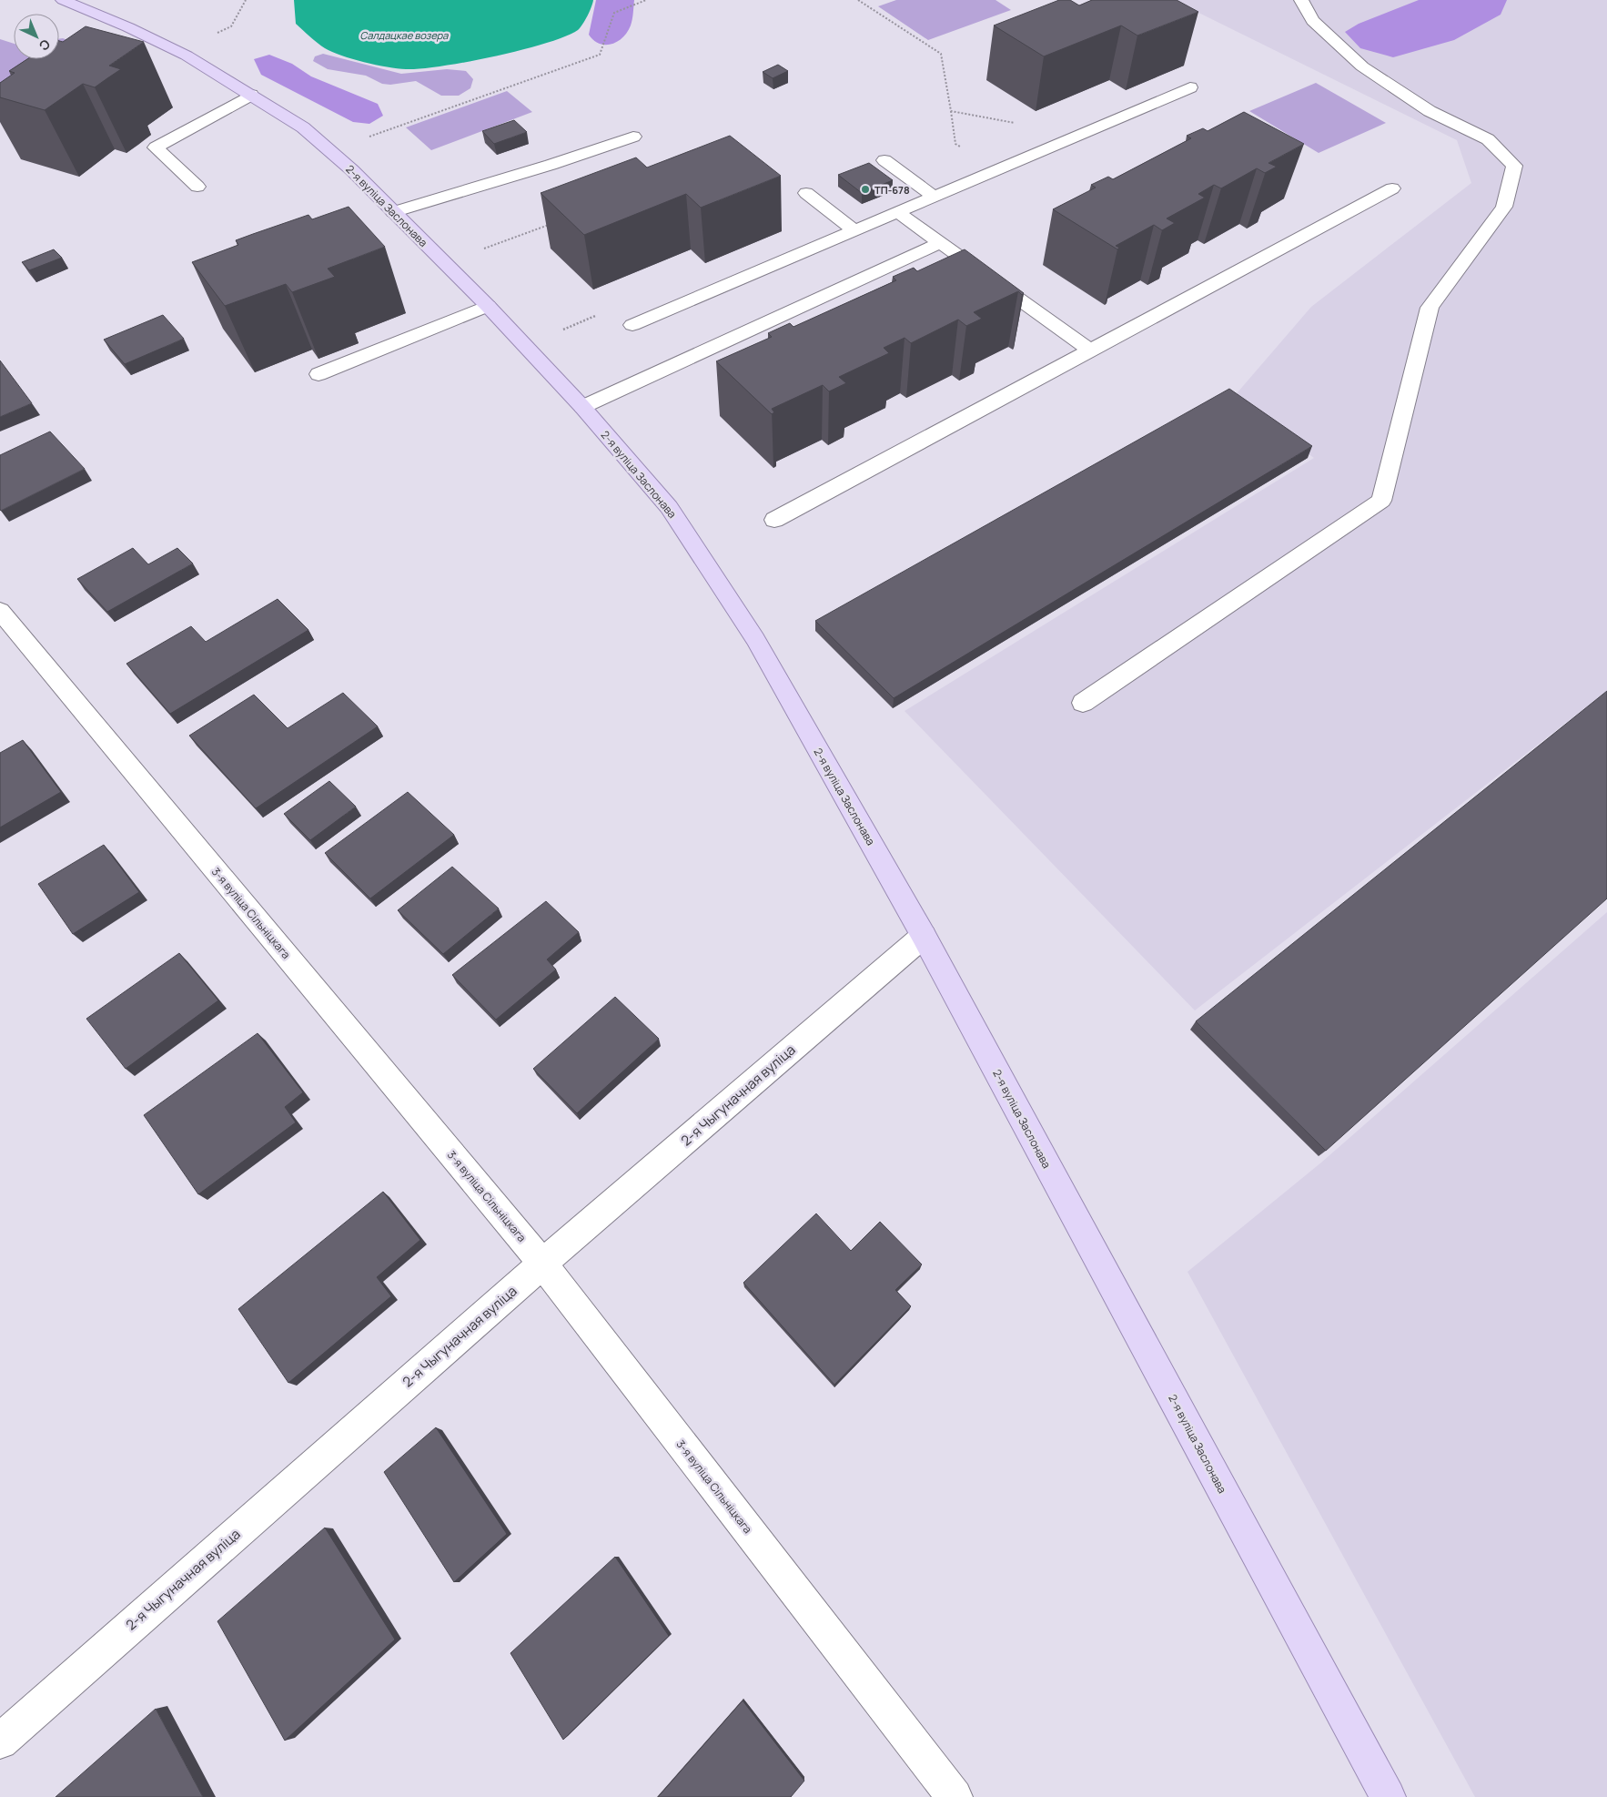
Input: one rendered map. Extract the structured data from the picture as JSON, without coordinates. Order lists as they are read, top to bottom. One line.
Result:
{"streets":{"main road":["2-я вуліца Заслонава"],"street":["3-я вуліца Сільніцкага","2-я Чыгуначная вуліца"]},"crossings":[["2-я вуліца Заслонава","2-я Чыгуначная вуліца"],["3-я вуліца Сільніцкага","2-я Чыгуначная вуліца"]],"water":["Салдацкае возера"],"places":["ТП-678"],"north":"bottom right"}
